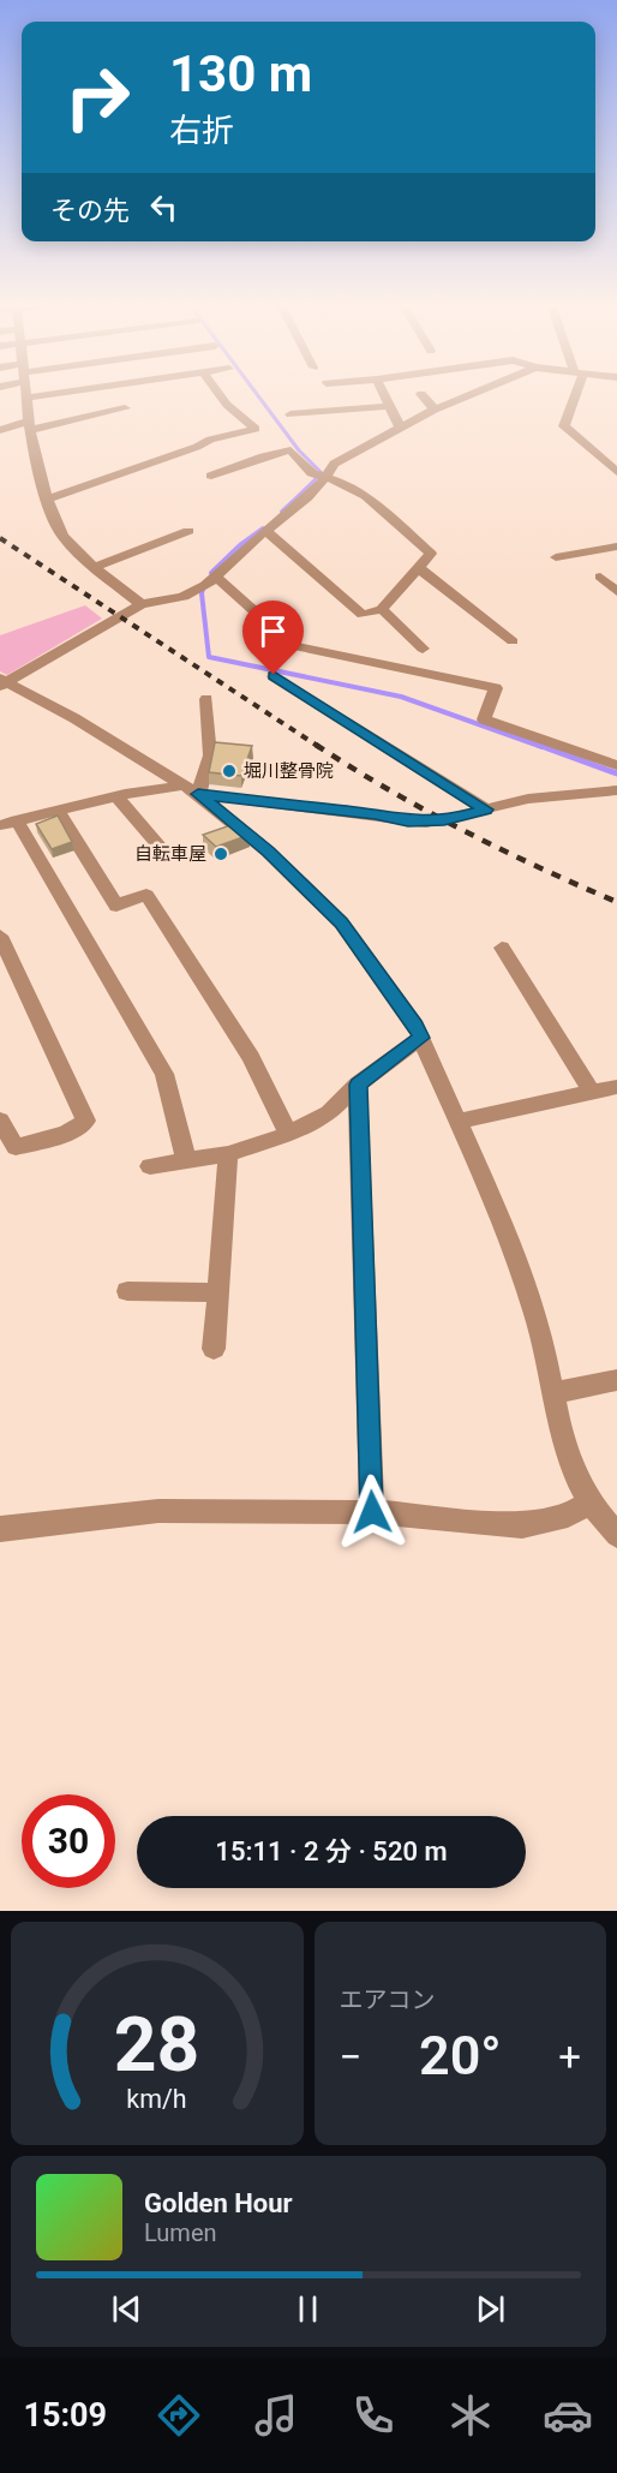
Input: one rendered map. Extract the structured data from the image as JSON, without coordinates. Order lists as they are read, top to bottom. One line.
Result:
{"places":["堀川整骨院","自転車屋"],"page":{"turn":["130 m","右折"],"then":"その先","limit":"30","trip":"15:11 · 2 分 · 520 m","tile":"エアコン","heat":["−","20°","+"],"song":["Golden Hour","Lumen"],"tabs":"15:09","gauge":["28","km/h"]}}
